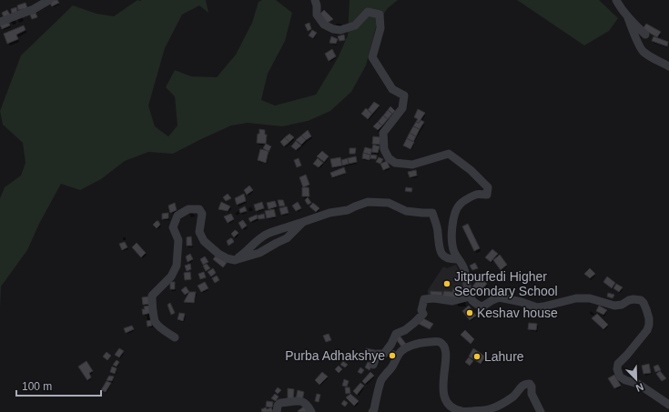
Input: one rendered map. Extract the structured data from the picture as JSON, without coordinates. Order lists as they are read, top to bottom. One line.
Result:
{"places":["Jitpurfedi Higher Secondary School","Keshav house","Purba Adhakshye","Lahure"],"scale_bar":"100 m","north":"bottom right"}
